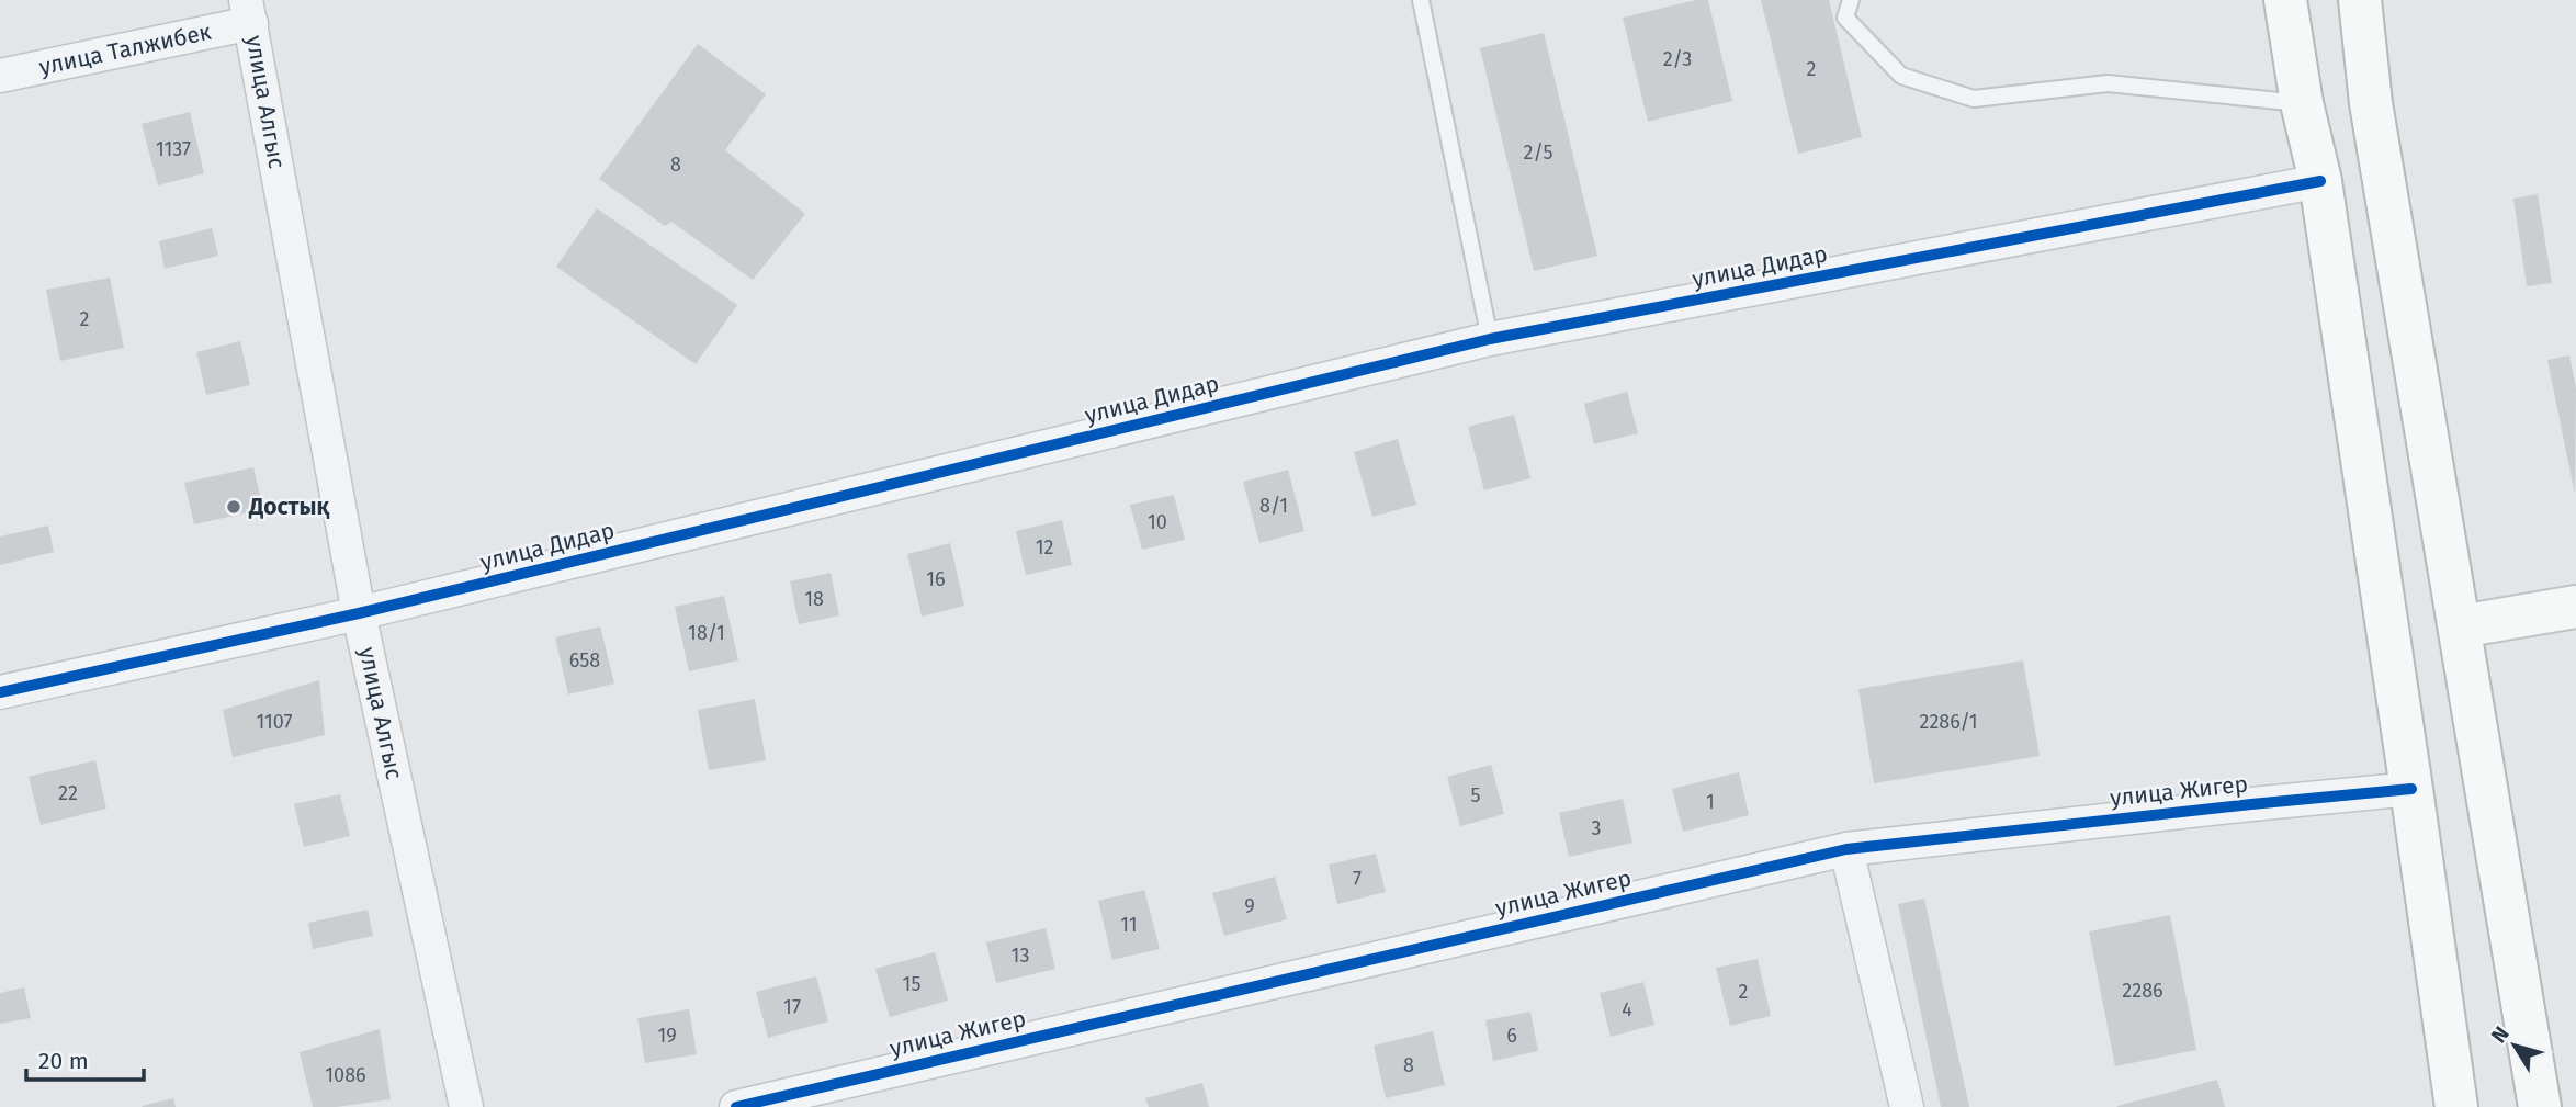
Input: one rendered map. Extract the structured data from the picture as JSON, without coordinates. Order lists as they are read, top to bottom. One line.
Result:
{"streets":{"street":["улица Талжибек","улица Алгыс","улица Дидар","улица Жигер"]},"crossings":[["улица Талжибек","улица Алгыс"],["улица Алгыс","улица Дидар"]],"places":["Достық"],"house_numbers":["2/3","2","1137","2/5","8","2","8/1","10","12","16","18","18/1","658","1107","2286/1","22","5","1","3","7","9","11","13","15","2286","2","17","4","19","6","8","1086"],"scale_bar":"20 m","north":"top left"}
